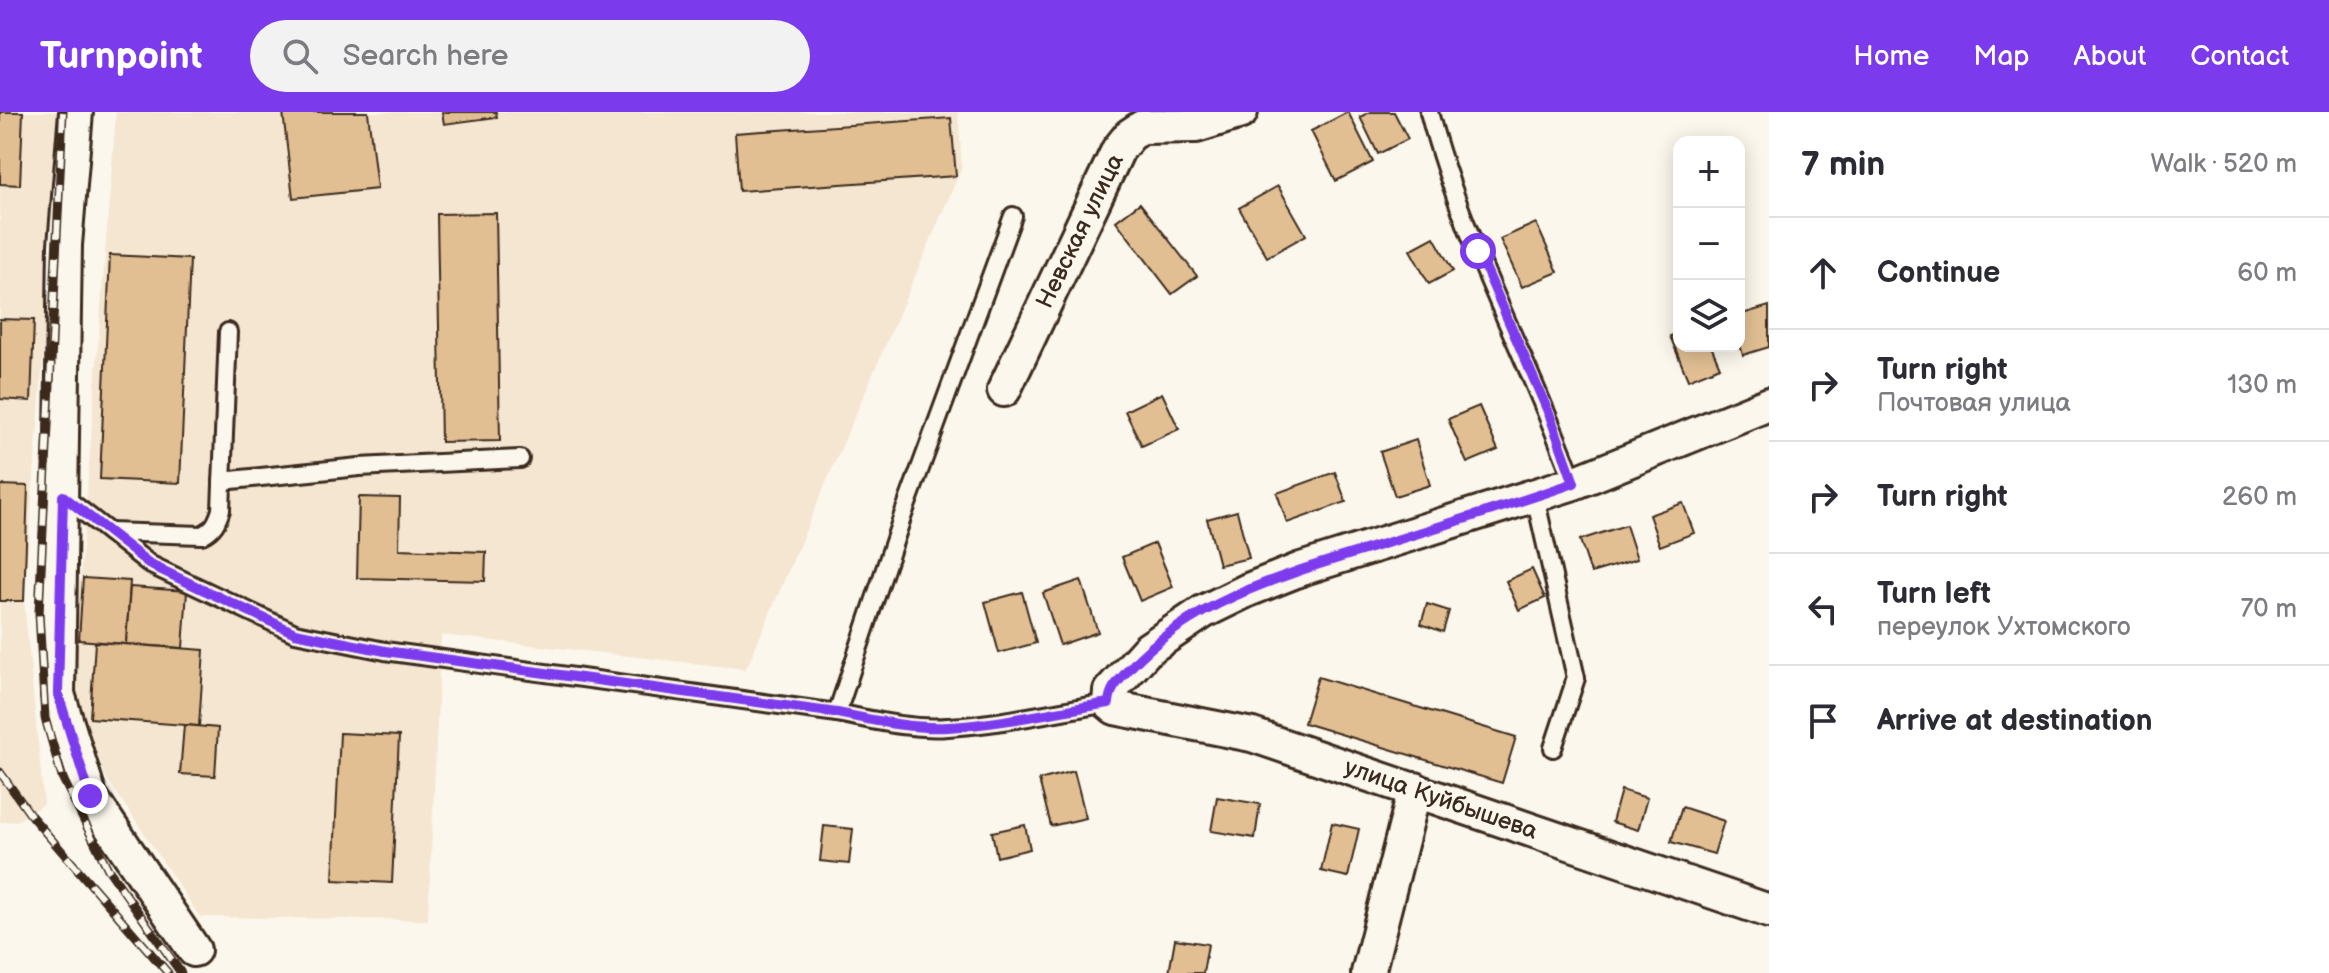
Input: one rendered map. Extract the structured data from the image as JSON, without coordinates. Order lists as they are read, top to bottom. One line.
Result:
{"streets":{"street":["Невская улица","улица Куйбышева"]},"page":{"header":"Turnpoint","search":"Search here","nav":["Home","Map","About","Contact"],"heading":["7 min","Walk · 520 m"],"map_buttons":["+","−"],"list":[["Continue","60 m"],["Turn right","Почтовая улица","130 m"],["Turn right","260 m"],["Turn left","переулок Ухтомского","70 m"],"Arrive at destination"]}}
